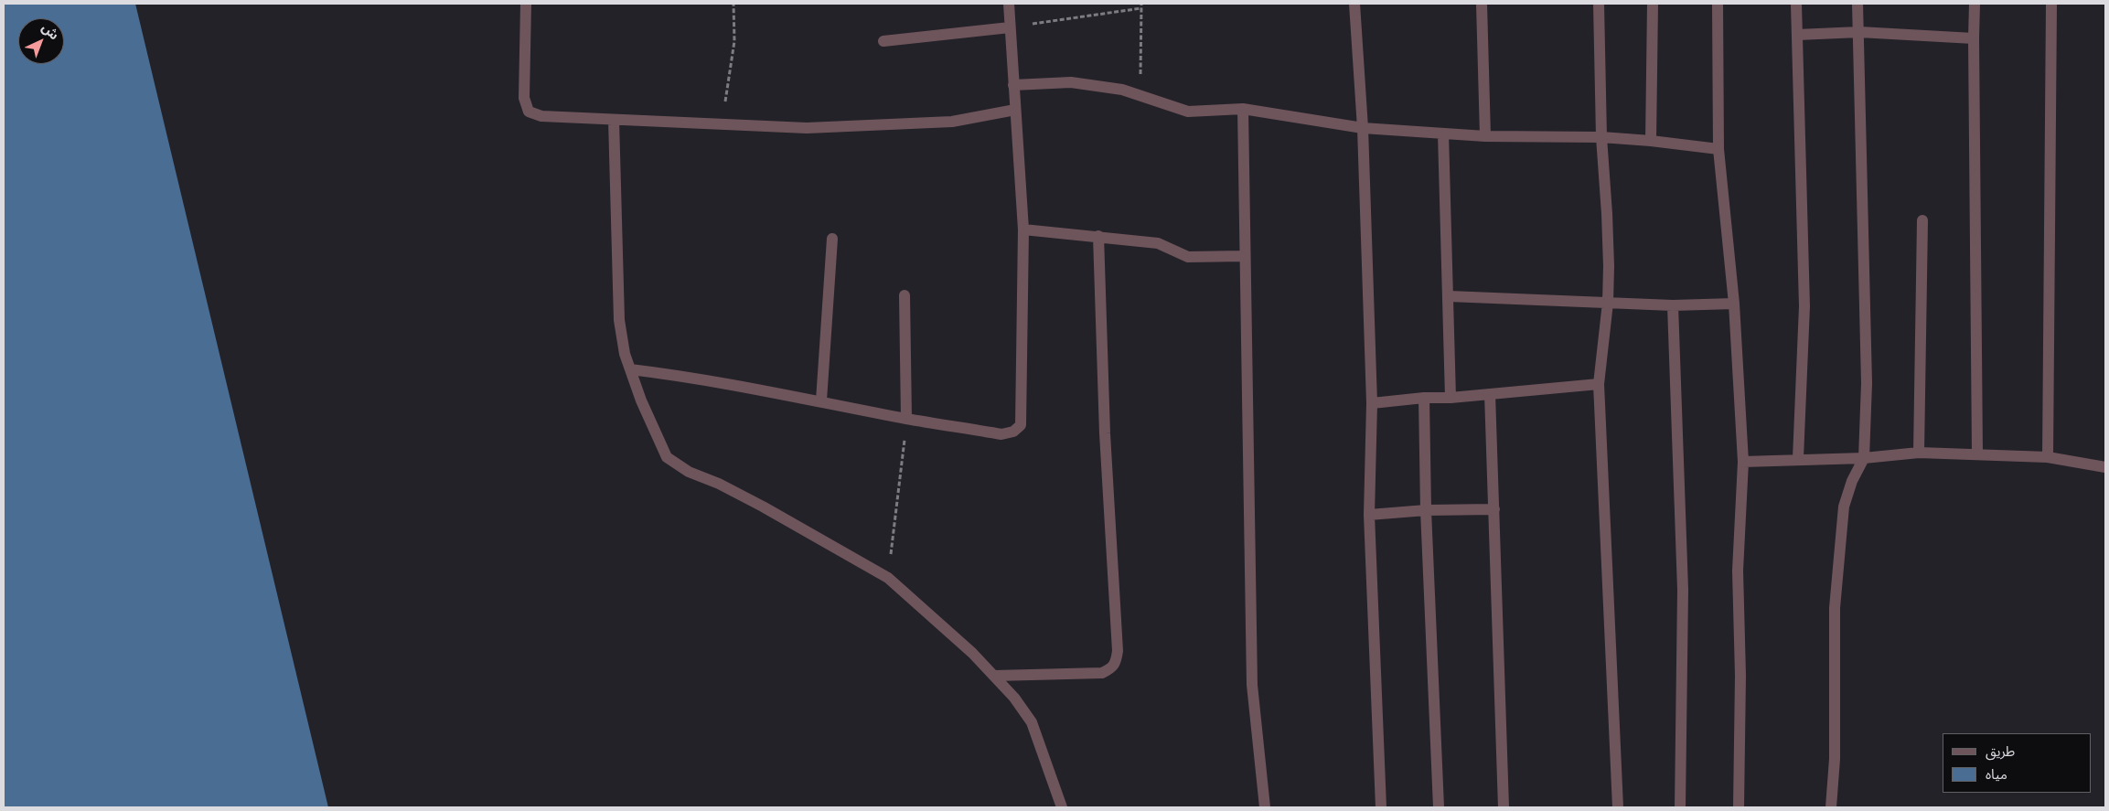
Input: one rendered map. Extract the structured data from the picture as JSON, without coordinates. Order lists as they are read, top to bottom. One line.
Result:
{"legend":["طريق","مياه"],"north":"top right"}
